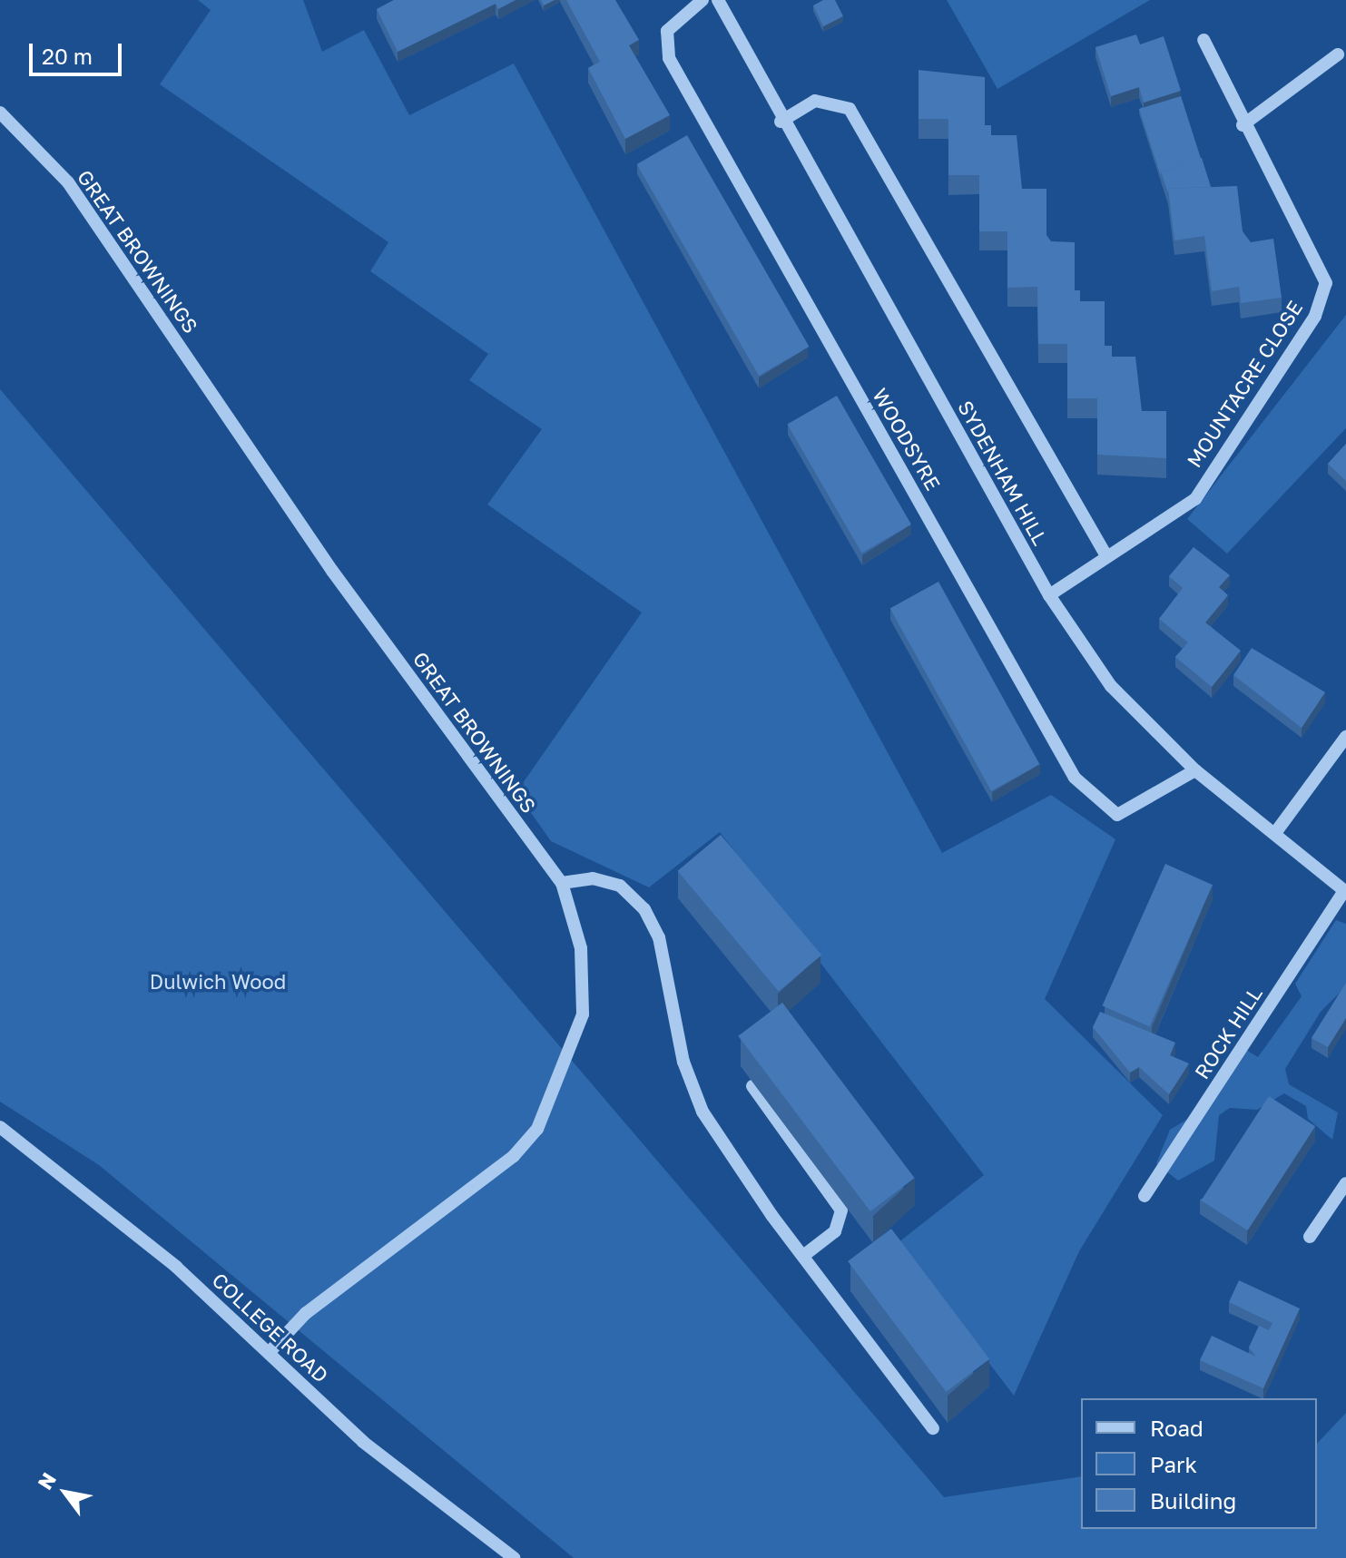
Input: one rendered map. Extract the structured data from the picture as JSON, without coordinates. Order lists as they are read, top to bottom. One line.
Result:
{"streets":{"street":["GREAT BROWNINGS","MOUNTACRE CLOSE","WOODSYRE","SYDENHAM HILL","ROCK HILL","COLLEGE ROAD"]},"crossings":[["GREAT BROWNINGS","COLLEGE ROAD"],["MOUNTACRE CLOSE","SYDENHAM HILL"],["WOODSYRE","SYDENHAM HILL"],["SYDENHAM HILL","ROCK HILL"]],"parks":["Dulwich Wood"],"legend":["Road","Park","Building"],"scale_bar":"20 m","north":"top left"}
